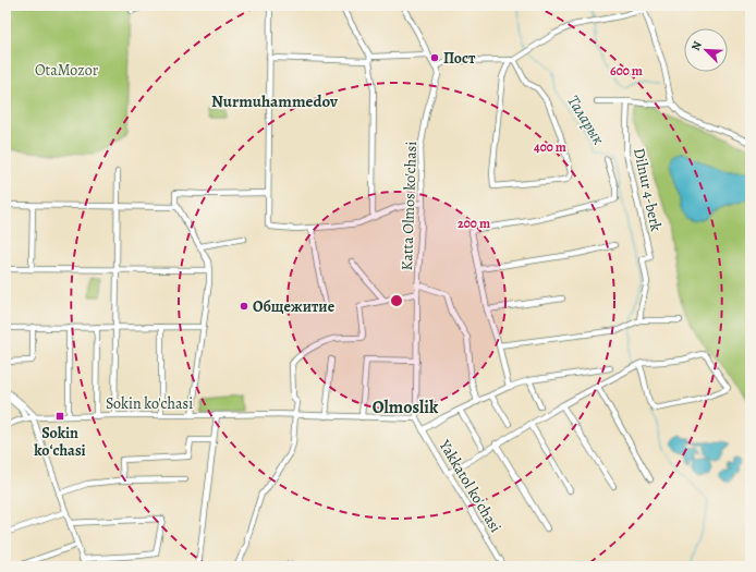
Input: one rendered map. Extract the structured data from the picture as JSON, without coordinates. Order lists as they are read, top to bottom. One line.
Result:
{"streets":{"street":["Dilnur 4-berk","Katta Olmos ko'chasi","Sokin ko'chasi","Yakkatol ko'chasi"]},"crossings":[["Katta Olmos ko'chasi","Sokin ko'chasi"],["Katta Olmos ko'chasi","Yakkatol ko'chasi"],["Sokin ko'chasi","Yakkatol ko'chasi"]],"districts":["Nurmuhammedov","Olmoslik"],"water":["Таларык"],"parks":["OtaMozor"],"places":{"other":["Пост","Общежитие"],"transit":["Sokin koʻchasi"]},"north":"top left","rings":["600 m","400 m","200 m"]}
